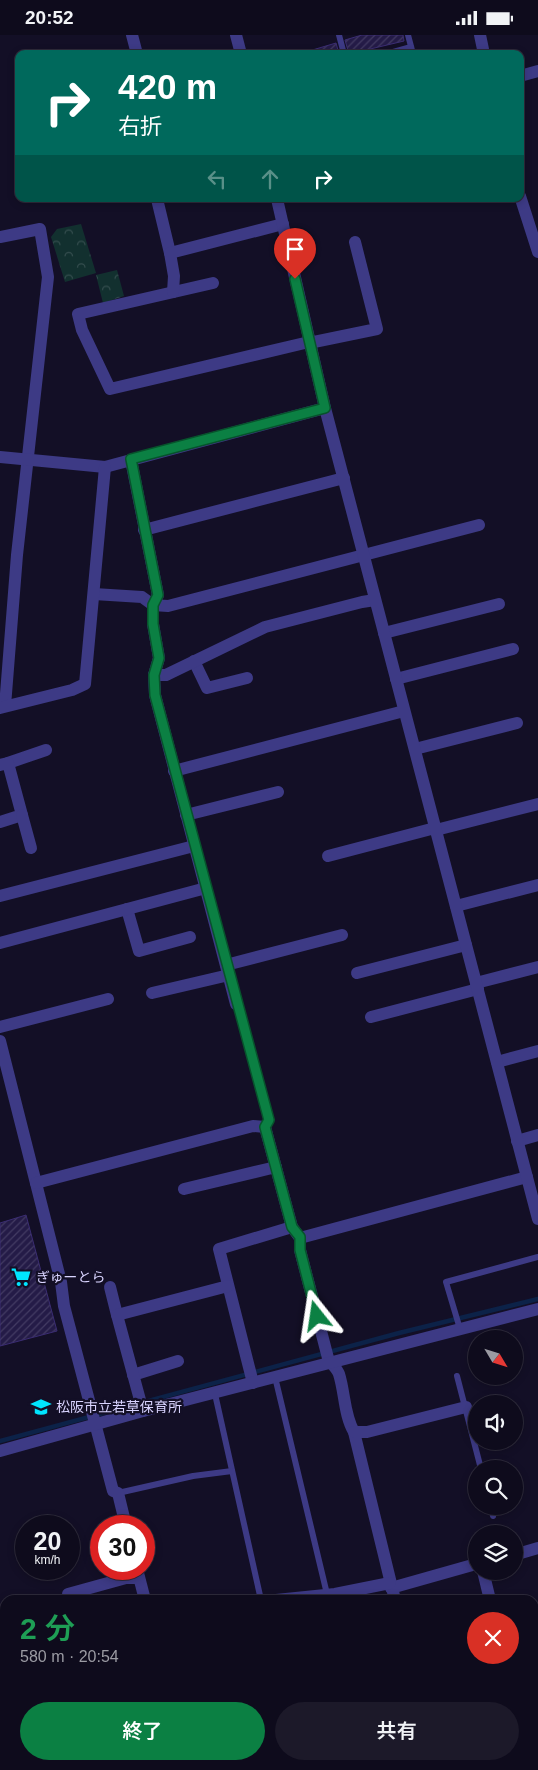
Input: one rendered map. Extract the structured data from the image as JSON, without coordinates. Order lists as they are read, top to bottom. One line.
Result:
{"places":{"supermarket":["ぎゅーとら"],"school or university":["松阪市立若草保育所"]},"north":"bottom right","page":{"status":"20:52","turn":["420 m","右折"],"speed":"20 km/h","limit":"30","heading":["2 分","580 m · 20:54"],"buttons":["終了","共有"]}}
